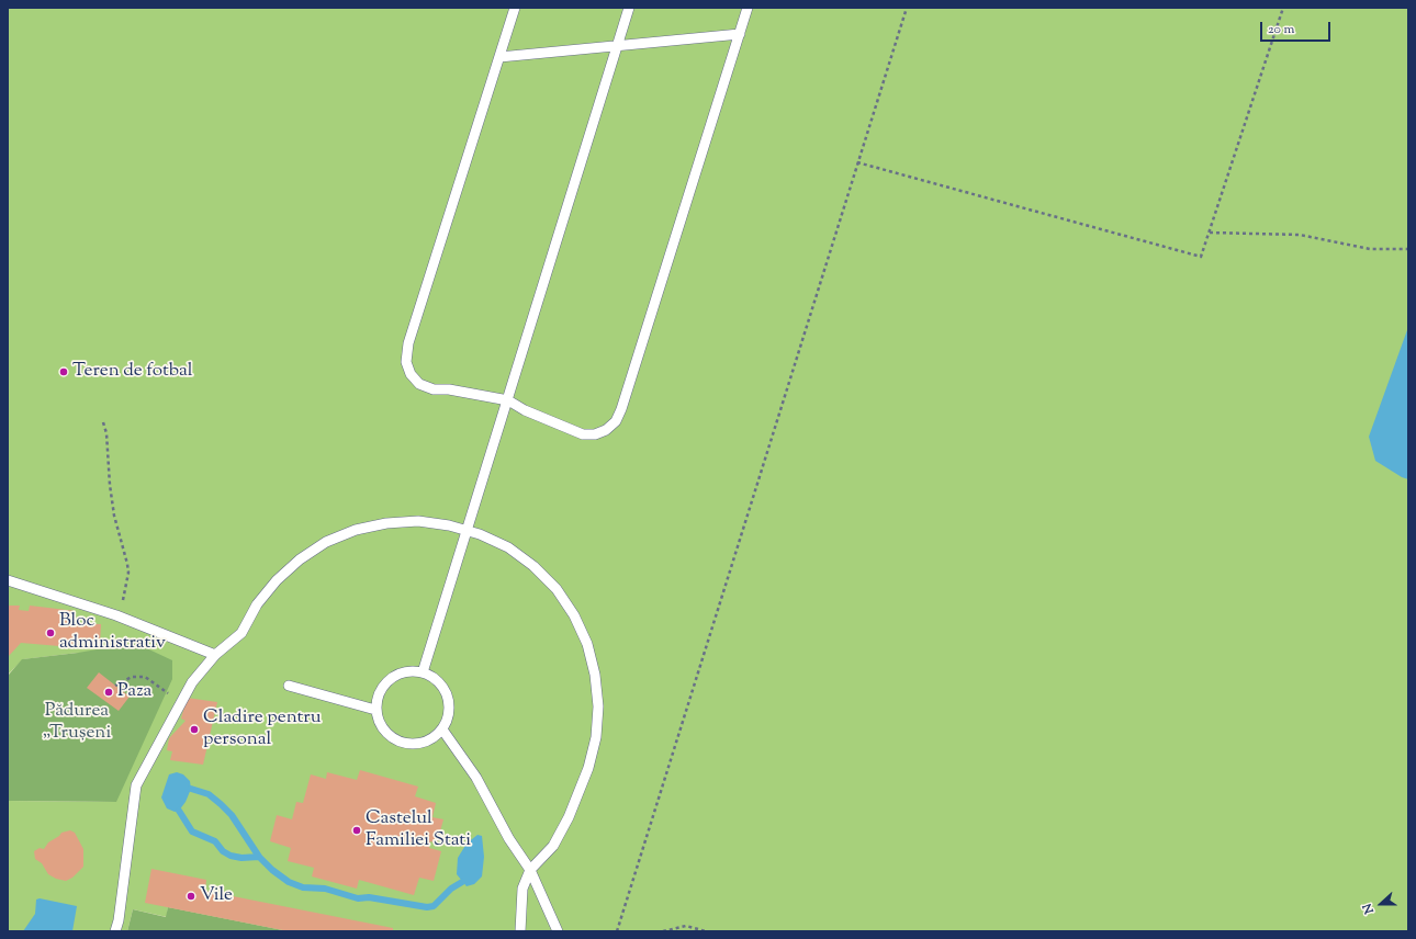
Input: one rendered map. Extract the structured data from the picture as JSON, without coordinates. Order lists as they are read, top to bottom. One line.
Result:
{"parks":["Pădurea „Trușeni"],"places":["Teren de fotbal","Bloc administrativ","Paza","Cladire pentru personal","Castelul Familiei Stati","Vile"],"scale_bar":"20 m","north":"left"}
